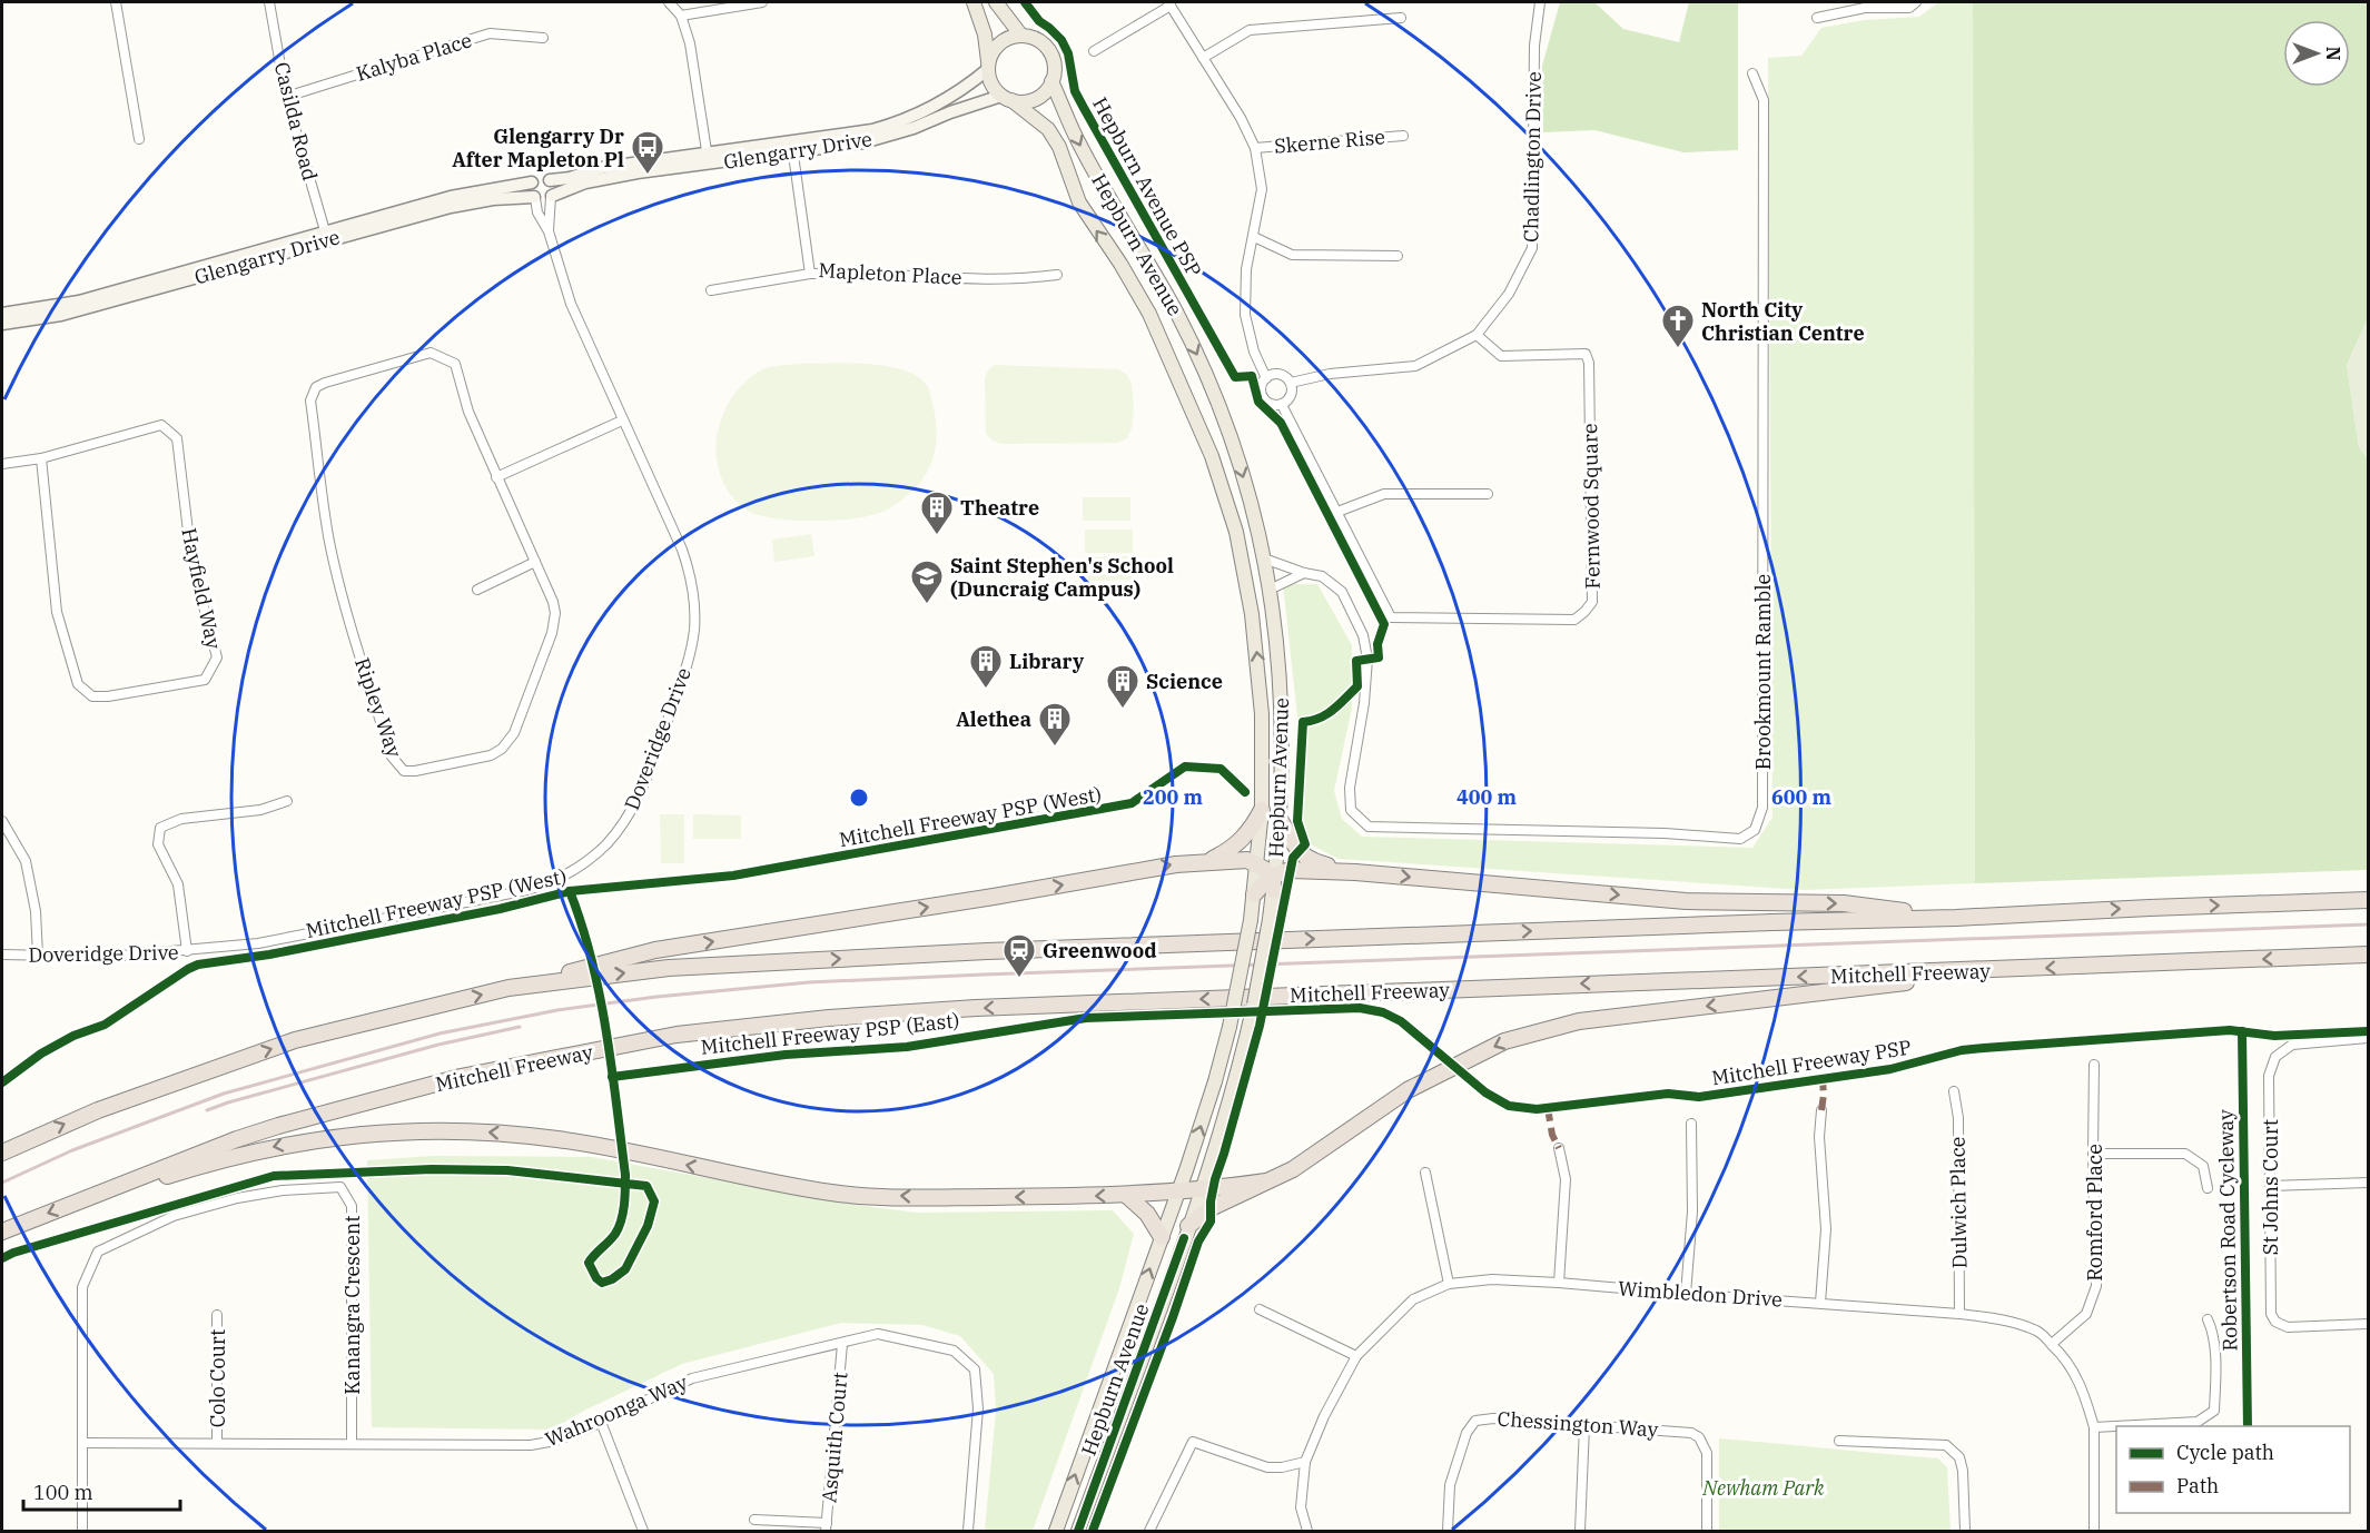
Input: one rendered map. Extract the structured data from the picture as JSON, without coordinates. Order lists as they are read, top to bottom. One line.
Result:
{"streets":{"highway":["Mitchell Freeway"],"main road":["Glengarry Drive","Hepburn Avenue"],"street":["Kalyba Place","Casilda Road","Skerne Rise","Chadlington Drive","Mapleton Place","Fernwood Square","Hayfield Way","Brookmount Ramble","Ripley Way","Doveridge Drive","St Johns Court","Dulwich Place","Romford Place","Wimbledon Drive","Kanangra Crescent","Colo Court","Wahroonga Way","Chessington Way","Asquith Court"],"cycle path":["Hepburn Avenue PSP","Mitchell Freeway PSP (West)","Mitchell Freeway PSP (East)","Robertson Road Cycleway"]},"crossings":[["Kalyba Place","Casilda Road"],["Casilda Road","Glengarry Drive"],["Glengarry Drive","Hepburn Avenue"],["Glengarry Drive","Mapleton Place"],["Glengarry Drive","Doveridge Drive"],["Chadlington Drive","Fernwood Square"],["Hepburn Avenue","Brookmount Ramble"],["Dulwich Place","Wimbledon Drive"],["Romford Place","Wimbledon Drive"],["Kanangra Crescent","Wahroonga Way"],["Colo Court","Wahroonga Way"],["Wahroonga Way","Asquith Court"]],"parks":["Newham Park"],"places":{"bus stop":["Glengarry Dr After Mapleton Pl"],"church":["North City Christian Centre"],"building":["Theatre","Library","Science","Alethea"],"school or university":["Saint Stephen's School (Duncraig Campus)"],"station":["Greenwood"]},"legend":["Cycle path","Path"],"scale_bar":"100 m","north":"right","rings":["200 m","400 m","600 m"]}
